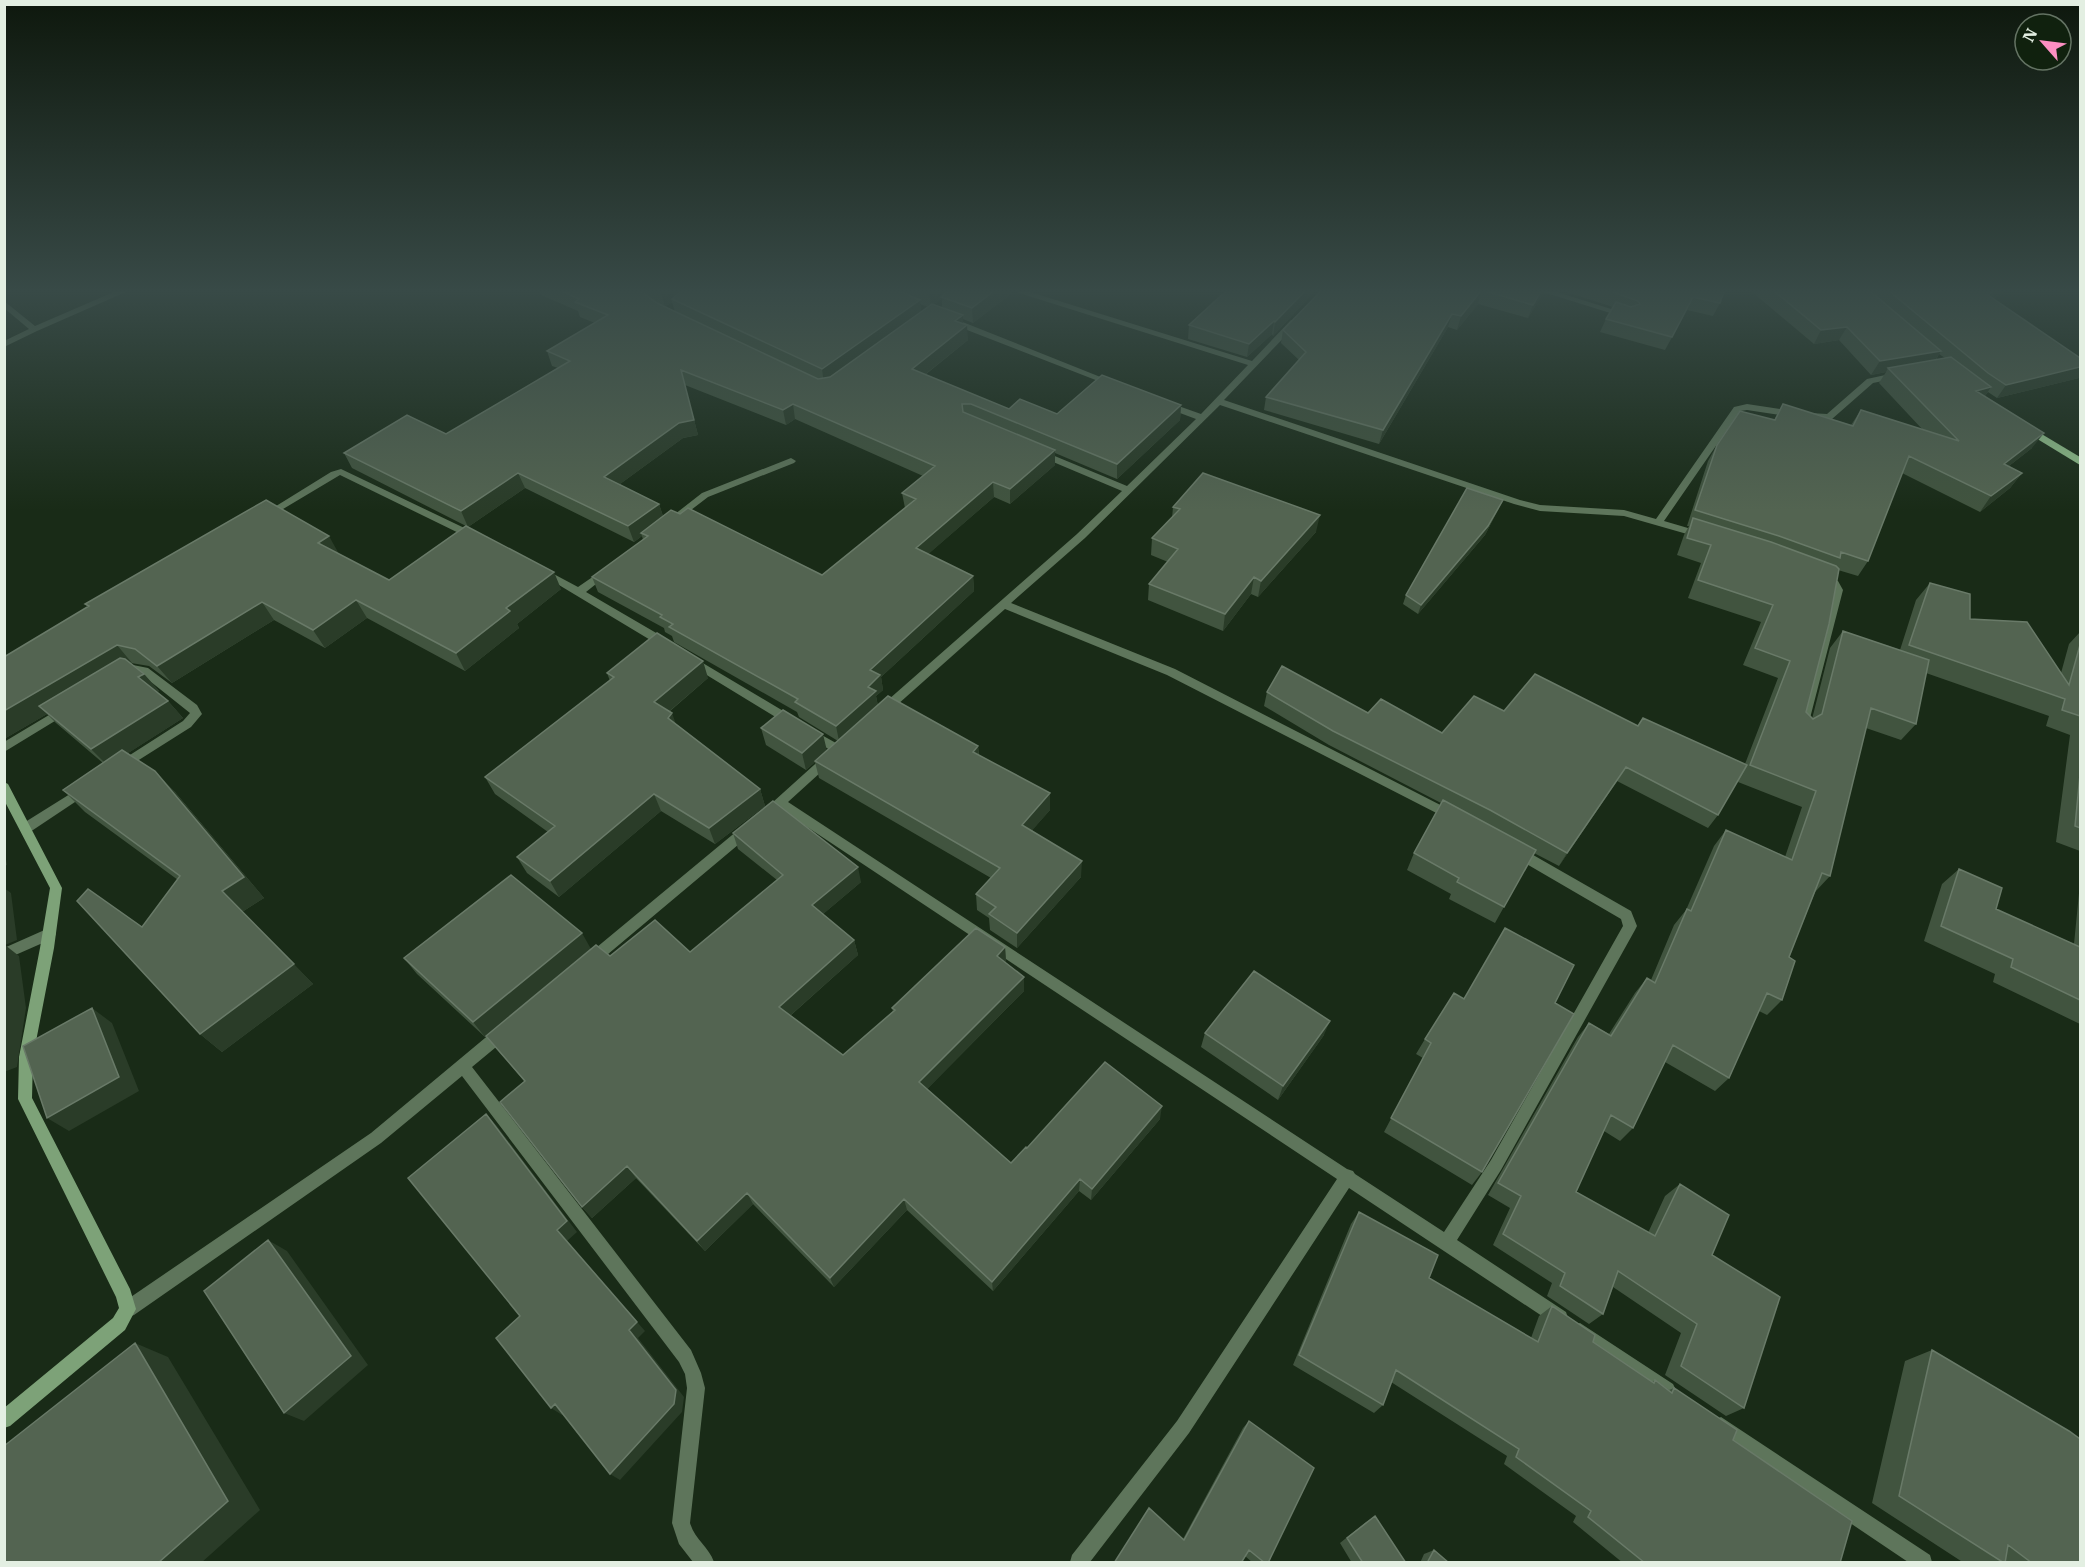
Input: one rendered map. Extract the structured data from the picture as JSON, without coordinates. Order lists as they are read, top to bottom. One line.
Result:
{"north":"top left"}
